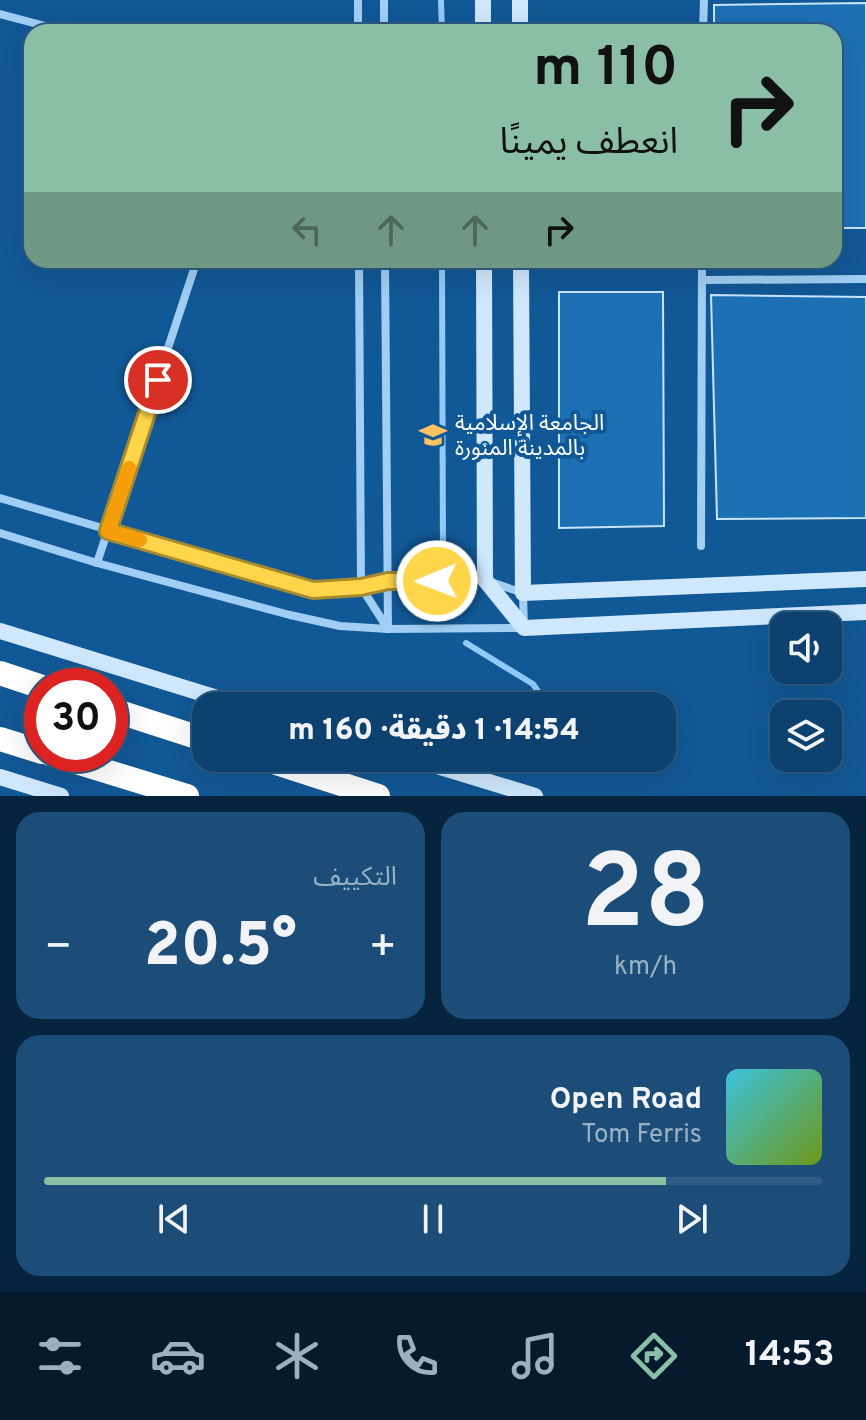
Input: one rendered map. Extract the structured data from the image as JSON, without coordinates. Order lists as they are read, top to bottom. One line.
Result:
{"places":{"school or university":["الجامعة الإسلامية بالمدينة المنورة"]},"page":{"turn":["110 m","انعطف يمينًا"],"limit":"30","trip":"14:54 · 1 دقيقة · 160 m","tile":[["28","km/h"],"التكييف"],"heat":["−","20.5°","+"],"song":["Open Road","Tom Ferris"],"tabs":"14:53"}}
